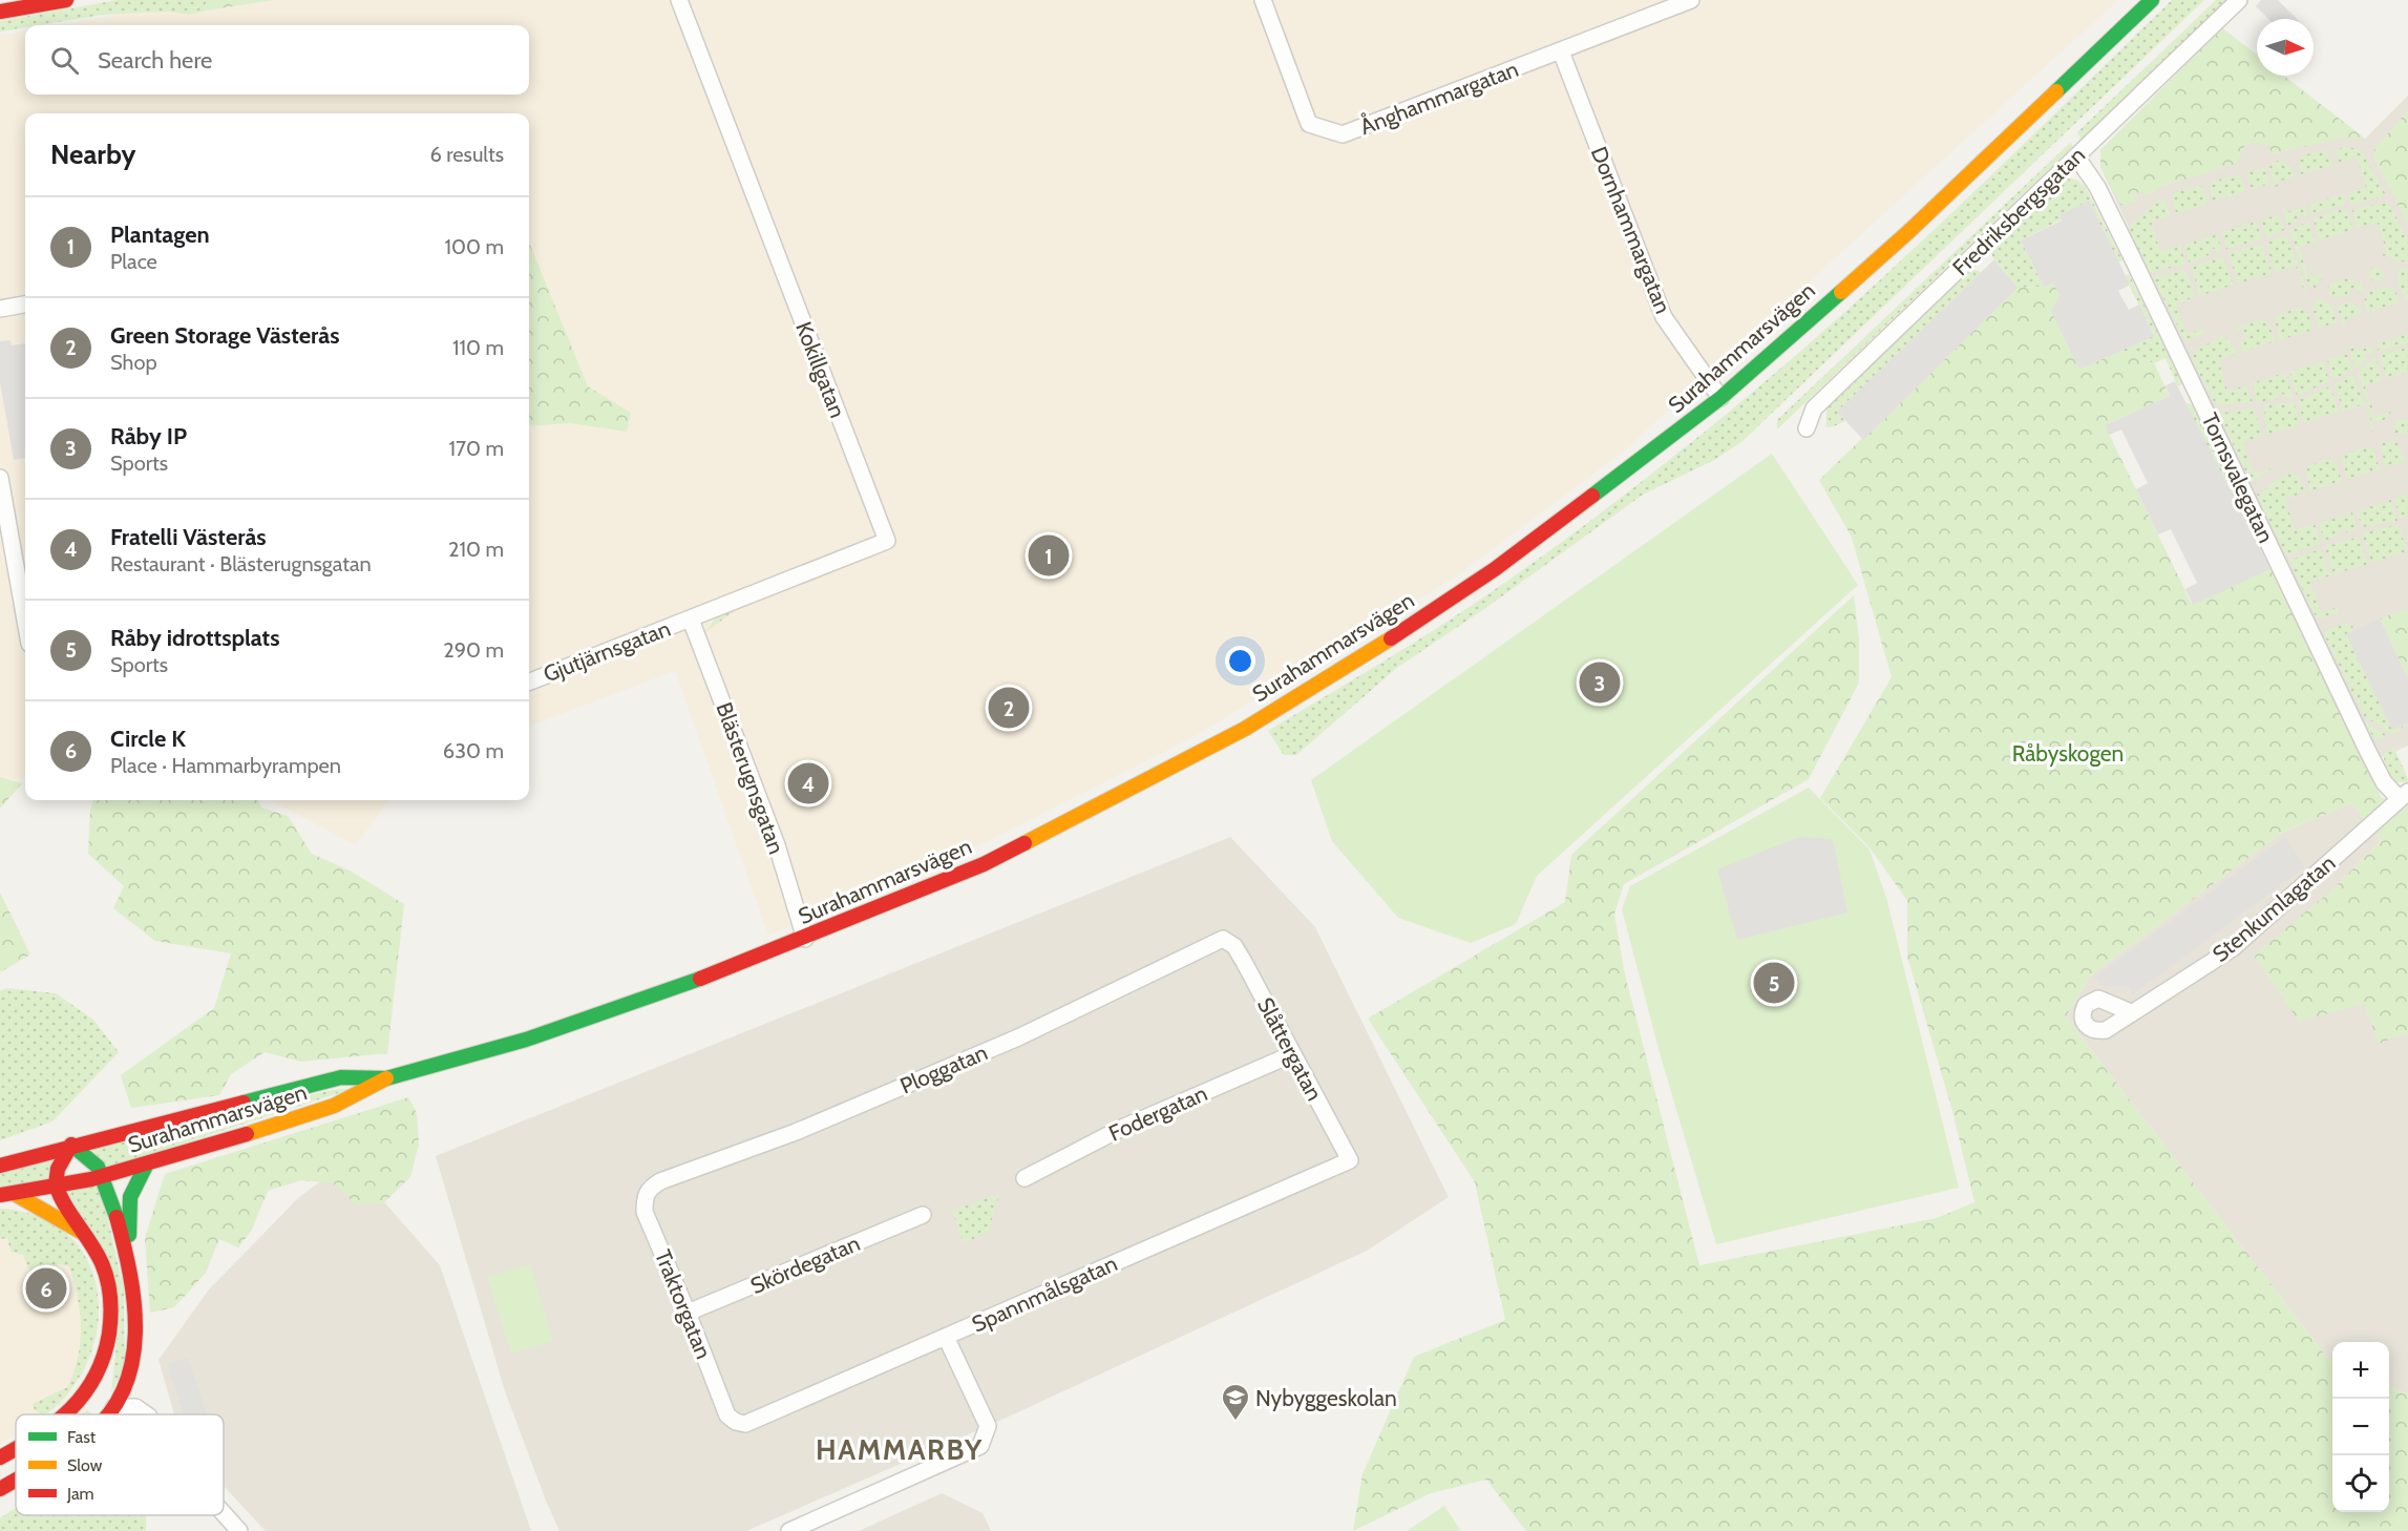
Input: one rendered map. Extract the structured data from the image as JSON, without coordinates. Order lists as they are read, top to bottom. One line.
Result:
{"streets":{"main road":["Surahammarsvägen"],"street":["Ånghammargatan","Fredriksbergsgatan","Dornhammargatan","Kokillgatan","Tornsvalegatan","Gjutjärnsgatan","Blästerugnsgatan","Stenkumlagatan","Slåttergatan","Ploggatan","Fodergatan","Skördegatan","Spannmålsgatan","Traktorgatan"]},"crossings":[["Ånghammargatan","Dornhammargatan"],["Fredriksbergsgatan","Tornsvalegatan"],["Dornhammargatan","Surahammarsvägen"],["Surahammarsvägen","Blästerugnsgatan"],["Kokillgatan","Gjutjärnsgatan"],["Kokillgatan","Blästerugnsgatan"],["Tornsvalegatan","Stenkumlagatan"],["Gjutjärnsgatan","Blästerugnsgatan"],["Slåttergatan","Ploggatan"],["Slåttergatan","Fodergatan"],["Slåttergatan","Spannmålsgatan"],["Ploggatan","Traktorgatan"],["Skördegatan","Traktorgatan"],["Spannmålsgatan","Traktorgatan"]],"districts":["HAMMARBY"],"parks":["Råbyskogen"],"places":{"school or university":["Nybyggeskolan"]},"legend":["Fast","Slow","Jam"],"north":"right","page":{"search":"Search here","heading":["Nearby","6 results"],"list":[{"mark":"1","name":"Plantagen","note":"Place","value":"100 m"},{"mark":"2","name":"Green Storage Västerås","note":"Shop","value":"110 m"},{"mark":"3","name":"Råby IP","note":"Sports","value":"170 m"},{"mark":"4","name":"Fratelli Västerås","note":"Restaurant · Blästerugnsgatan","value":"210 m"},{"mark":"5","name":"Råby idrottsplats","note":"Sports","value":"290 m"},{"mark":"6","name":"Circle K","note":"Place · Hammarbyrampen","value":"630 m"}],"pins":["1","3","2","4","5","6"],"map_buttons":["+","−"]}}
